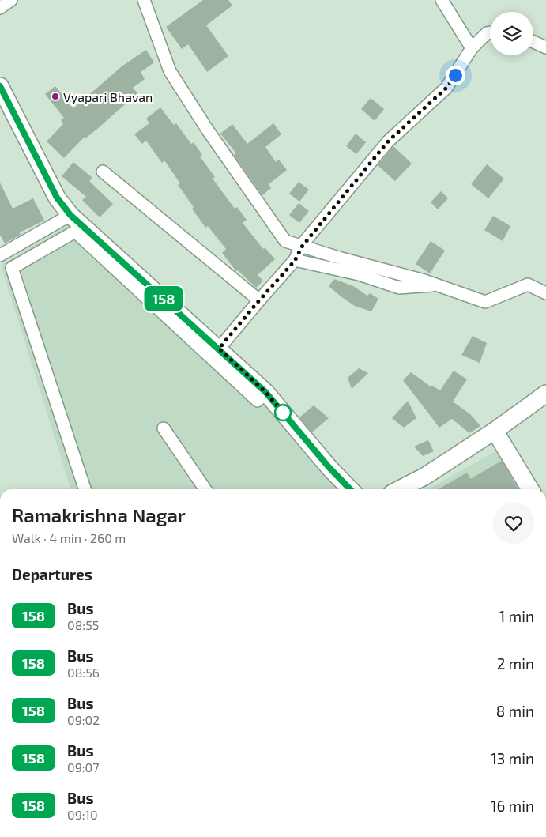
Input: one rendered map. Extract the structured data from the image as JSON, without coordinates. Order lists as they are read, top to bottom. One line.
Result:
{"places":["Vyapari Bhavan"],"lines":["bus line 158"],"page":{"on_map":"158","heading":[["Ramakrishna Nagar","Walk · 4 min · 260 m"],"Departures"],"list":[{"mark":"158","name":"Bus","note":"08:55","value":"1 min"},{"mark":"158","name":"Bus","note":"08:56","value":"2 min"},{"mark":"158","name":"Bus","note":"09:02","value":"8 min"},{"mark":"158","name":"Bus","note":"09:07","value":"13 min"},{"mark":"158","name":"Bus","note":"09:10","value":"16 min"}]}}
